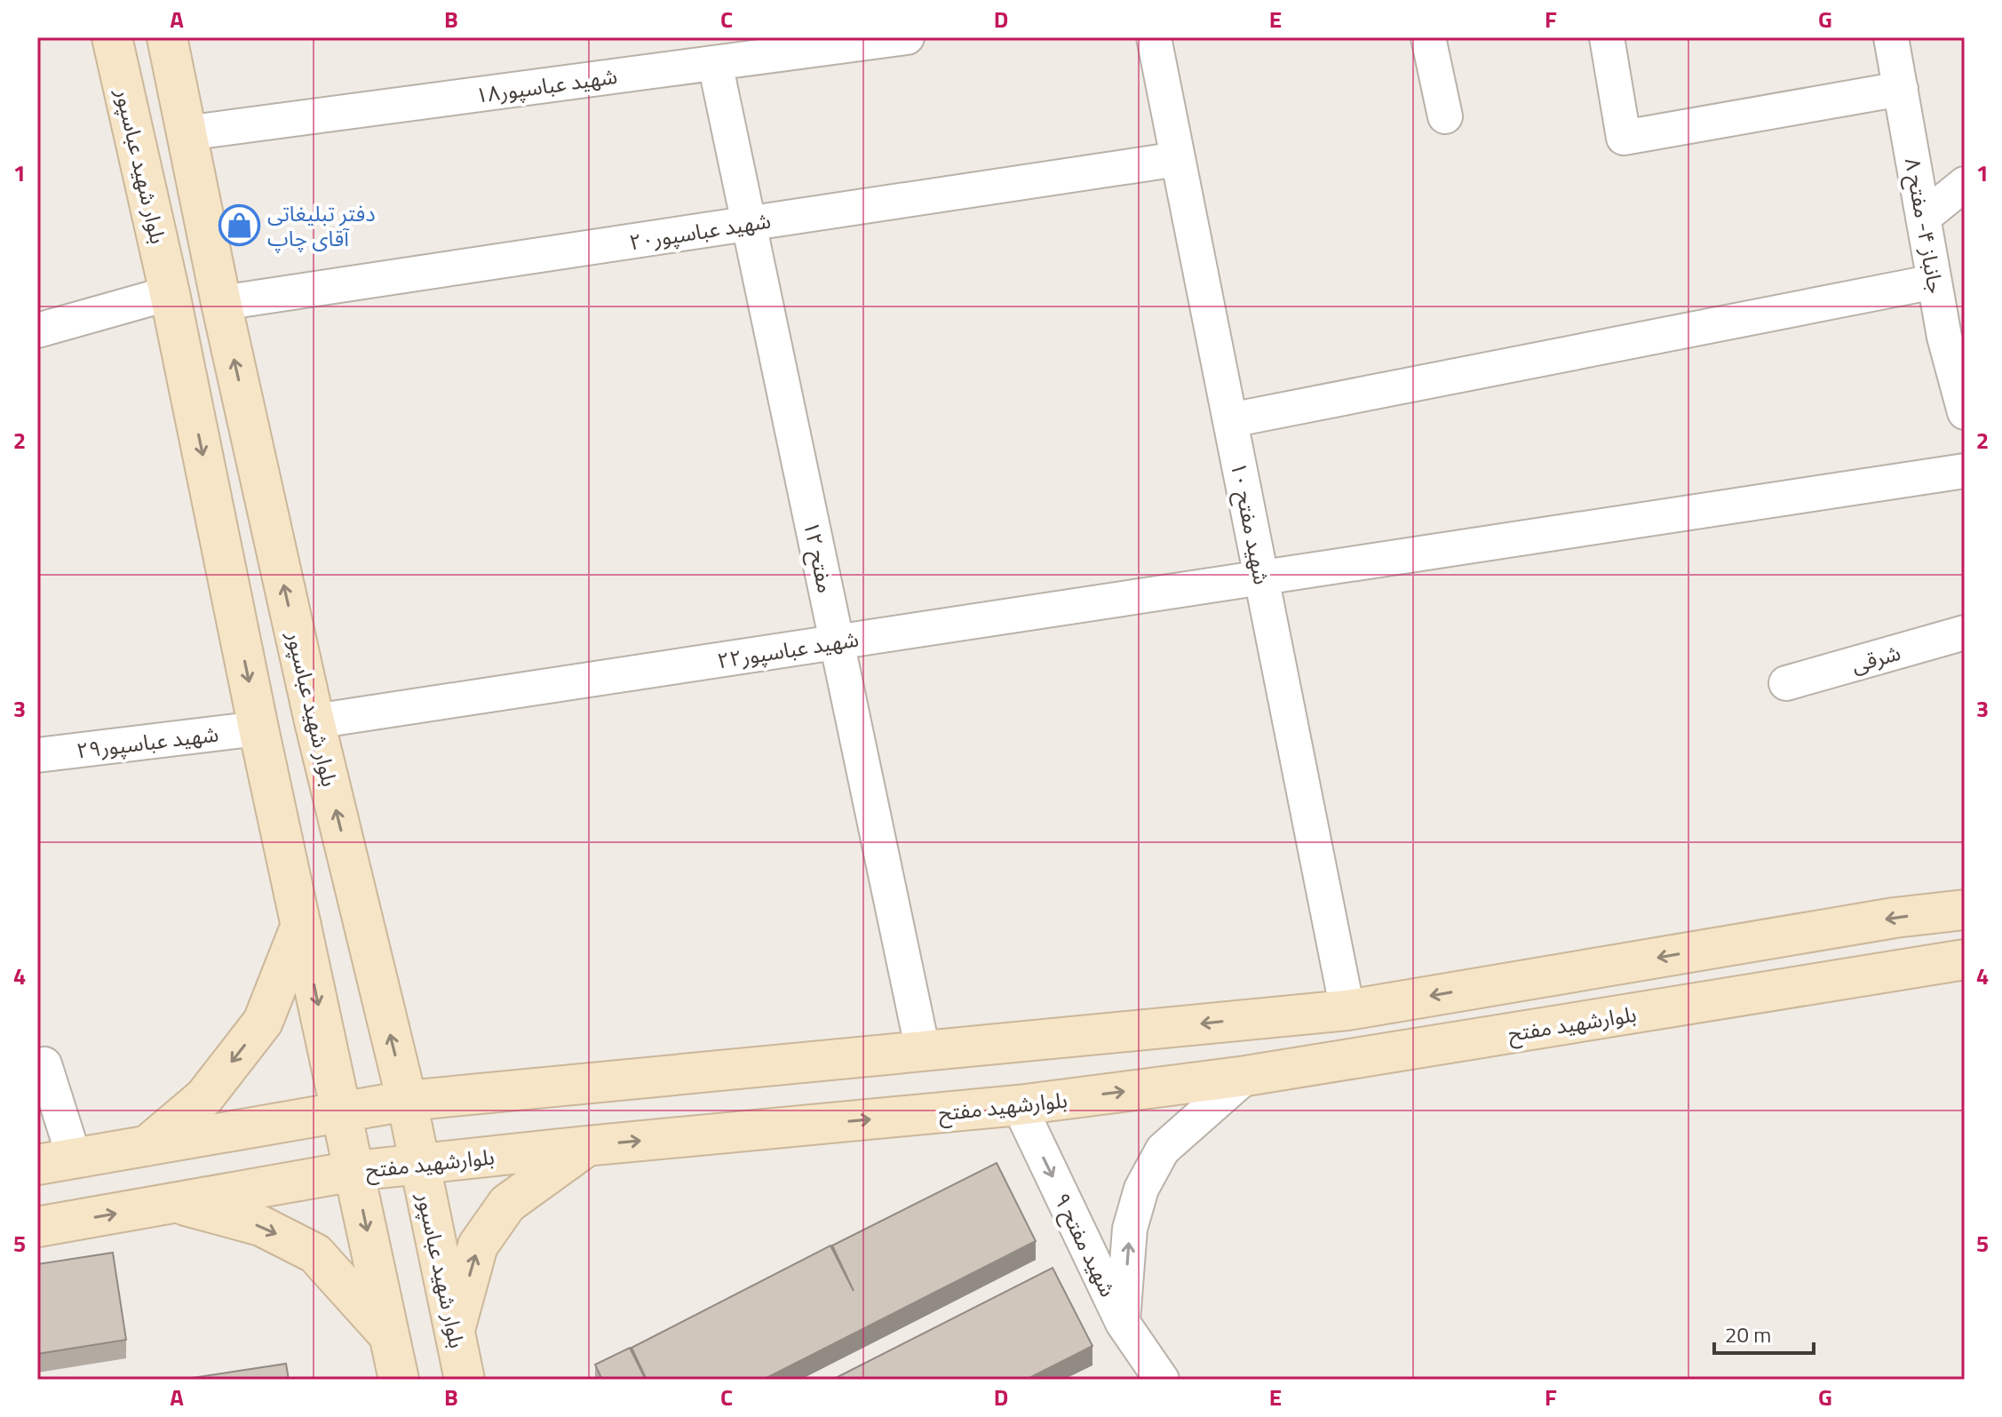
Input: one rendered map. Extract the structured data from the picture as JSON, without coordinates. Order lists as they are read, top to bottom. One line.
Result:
{"streets":{"main road":["بلوار شهید عباسپور","بلوارشهید مفتح"],"street":["شهید عباسپور۱۸","جانباز ۴- مفتح ۸","شهید عباسپور۲۰","شهید مفتح ۱۰","مفتح ۱۲","شهید عباسپور۲۲","شرقی","شهید عباسپور۲۹","شهید مفتح ۹"]},"crossings":[["شهید عباسپور۱۸","بلوار شهید عباسپور"],["شهید عباسپور۱۸","مفتح ۱۲"],["بلوار شهید عباسپور","شهید عباسپور۲۰"],["بلوار شهید عباسپور","شهید عباسپور۲۲"],["بلوار شهید عباسپور","شهید عباسپور۲۹"],["بلوار شهید عباسپور","بلوارشهید مفتح"],["شهید عباسپور۲۰","شهید مفتح ۱۰"],["شهید عباسپور۲۰","مفتح ۱۲"],["شهید مفتح ۱۰","شهید عباسپور۲۲"],["مفتح ۱۲","شهید عباسپور۲۲"],["بلوارشهید مفتح","شهید مفتح ۹"]],"one_way":["شهید مفتح ۹"],"places":{"shop":["دفتر تبلیغاتی آقای چاپ"]},"scale_bar":"20 m","grid":{"columns":["A","B","C","D","E","F","G"],"rows":["1","2","3","4","5"]}}
